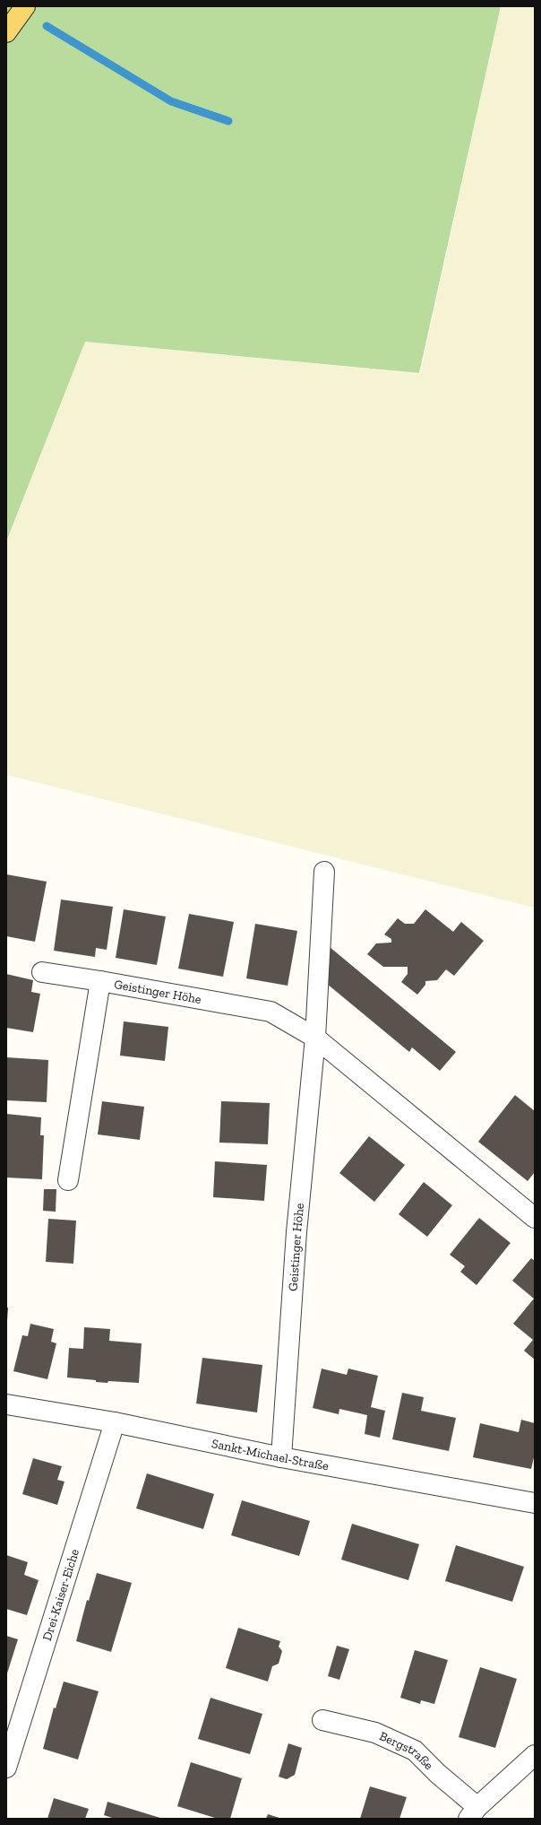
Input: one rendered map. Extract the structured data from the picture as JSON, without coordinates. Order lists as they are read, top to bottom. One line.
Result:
{"streets":{"street":["Geistinger Höhe","Sankt-Michael-Straße","Drei-Kaiser-Eiche","Bergstraße"]},"crossings":[["Geistinger Höhe","Sankt-Michael-Straße"],["Sankt-Michael-Straße","Drei-Kaiser-Eiche"]]}
